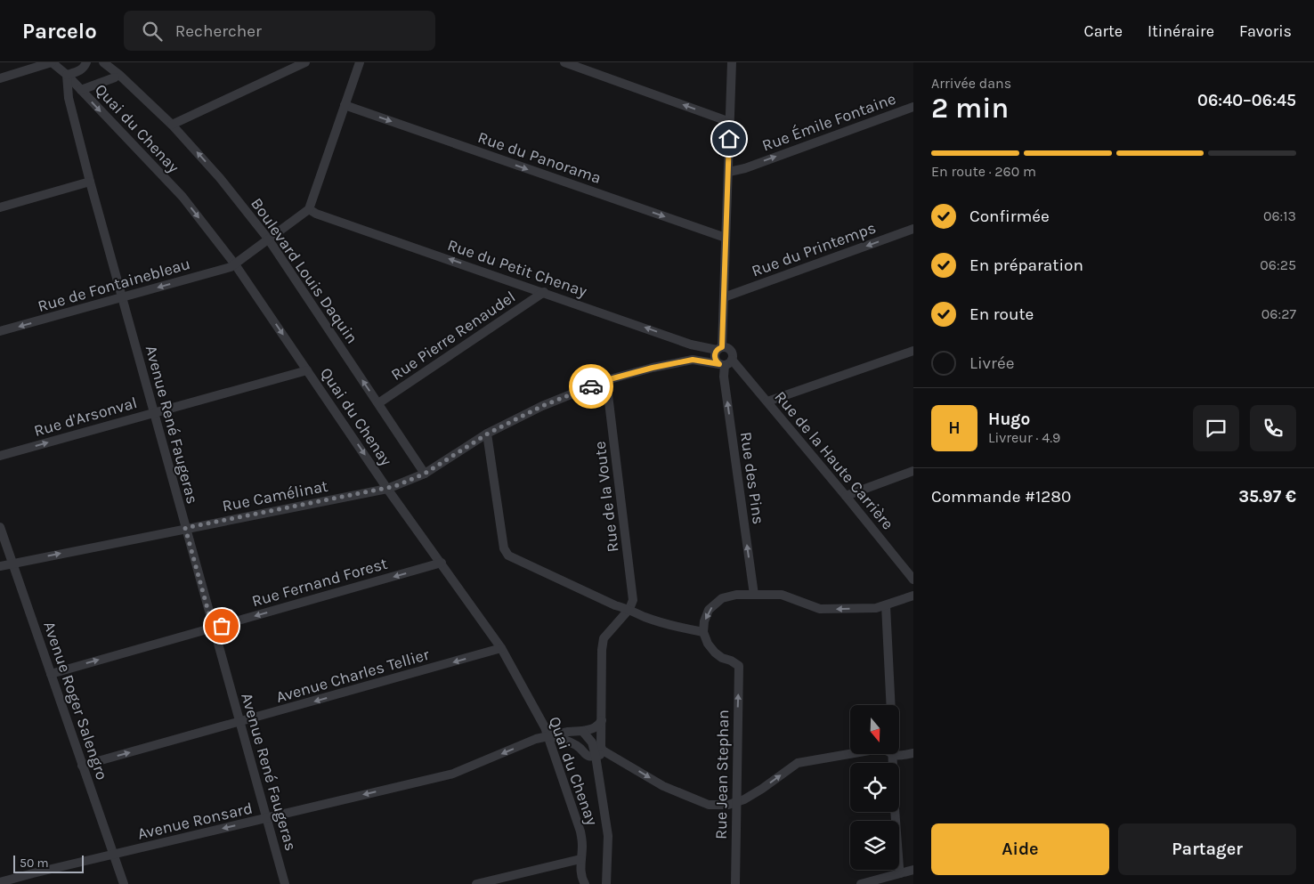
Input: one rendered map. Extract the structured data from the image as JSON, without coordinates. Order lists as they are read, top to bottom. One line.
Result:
{"streets":{"street":["Rue Émile Fontaine","Quai du Chenay","Rue du Panorama","Rue du Printemps","Rue du Petit Chenay","Boulevard Louis Daquin","Rue de Fontainebleau","Rue Pierre Renaudel","Rue d'Arsonval","Avenue René Faugeras","Rue de la Haute Carrière","Rue des Pins","Rue Camélinat","Rue de la Voute","Rue Fernand Forest","Avenue Charles Tellier","Avenue Roger Salengro","Rue Jean Stephan","Avenue Ronsard"]},"crossings":[["Quai du Chenay","Rue de Fontainebleau"],["Quai du Chenay","Rue d'Arsonval"],["Quai du Chenay","Avenue René Faugeras"],["Quai du Chenay","Rue Camélinat"],["Quai du Chenay","Rue Fernand Forest"],["Quai du Chenay","Avenue Charles Tellier"],["Quai du Chenay","Avenue Ronsard"],["Rue du Petit Chenay","Rue de Fontainebleau"],["Rue du Petit Chenay","Rue Pierre Renaudel"],["Rue du Petit Chenay","Rue de la Haute Carrière"],["Rue du Petit Chenay","Rue des Pins"],["Boulevard Louis Daquin","Rue de Fontainebleau"],["Boulevard Louis Daquin","Rue Pierre Renaudel"],["Boulevard Louis Daquin","Rue Camélinat"],["Rue de Fontainebleau","Avenue René Faugeras"],["Rue d'Arsonval","Avenue René Faugeras"],["Avenue René Faugeras","Rue Camélinat"],["Avenue René Faugeras","Rue Fernand Forest"],["Avenue René Faugeras","Avenue Charles Tellier"],["Avenue René Faugeras","Avenue Ronsard"],["Rue de la Haute Carrière","Rue des Pins"],["Rue Camélinat","Rue de la Voute"],["Rue Camélinat","Avenue Roger Salengro"],["Rue Fernand Forest","Avenue Roger Salengro"],["Avenue Charles Tellier","Avenue Roger Salengro"],["Avenue Roger Salengro","Avenue Ronsard"]],"one_way":["Rue Émile Fontaine","Quai du Chenay","Rue du Panorama","Rue du Printemps","Rue du Petit Chenay","Boulevard Louis Daquin","Rue de Fontainebleau","Rue d'Arsonval","Rue des Pins","Rue Jean Stephan","Avenue Ronsard"],"scale_bar":"50 m","north":"bottom","page":{"header":"Parcelo","search":"Rechercher","nav":["Carte","Itinéraire","Favoris"],"heading":["2 min","Arrivée dans","06:40–06:45"],"panel":["Hugo","Livreur · 4.9","Commande #1280","35.97 €"],"bar":"En route · 260 m","list":[["Confirmée","06:13"],["En préparation","06:25"],["En route","06:27"],"Livrée"],"round":"H","buttons":["Aide","Partager"],"scale":"50 m"}}
